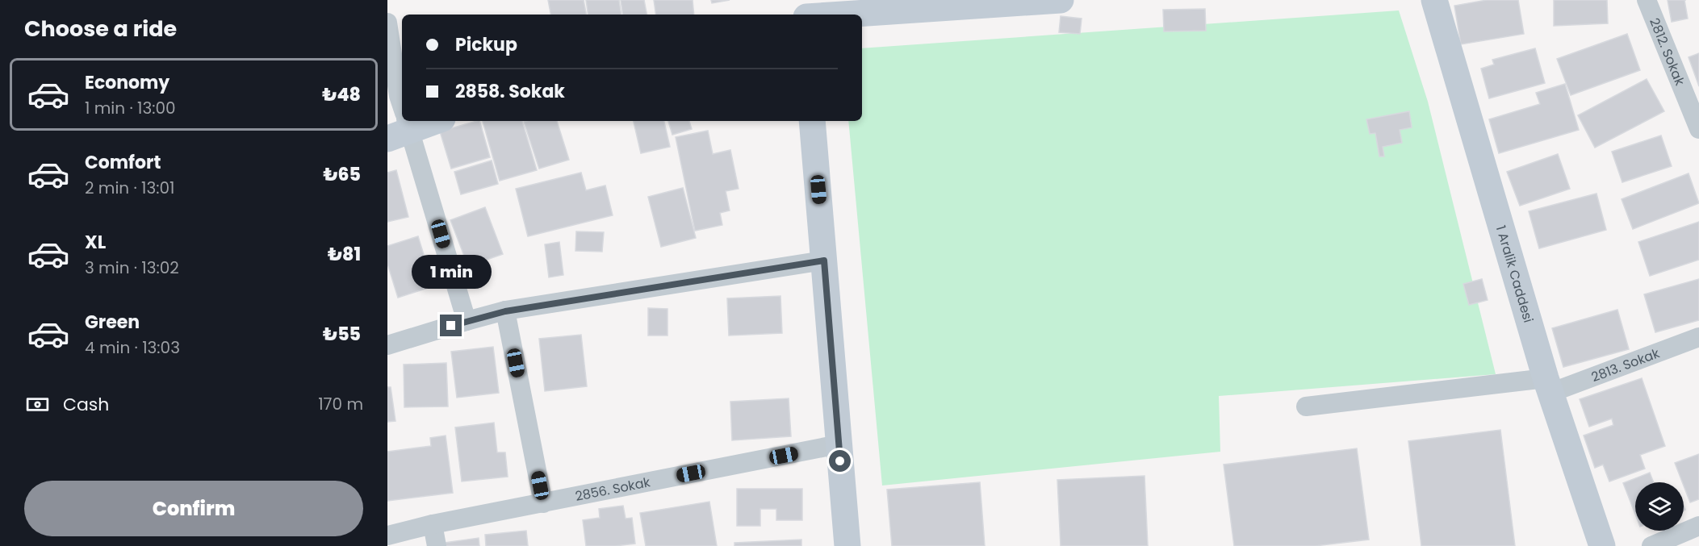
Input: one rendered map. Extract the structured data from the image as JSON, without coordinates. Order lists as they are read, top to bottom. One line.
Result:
{"streets":{"main road":["1 Aralik Caddesi"],"street":["2812. Sokak","2813. Sokak","2856. Sokak"]},"crossings":[["1 Aralik Caddesi","2813. Sokak"]],"page":{"heading":"Choose a ride","banner":["Pickup","2858. Sokak"],"list":[{"name":"Economy","note":"1 min · 13:00","value":"₺48"},{"name":"Comfort","note":"2 min · 13:01","value":"₺65"},{"name":"XL","note":"3 min · 13:02","value":"₺81"},{"name":"Green","note":"4 min · 13:03","value":"₺55"}],"bubble":"1 min","pay":["Cash","170 m"],"buttons":"Confirm"}}
